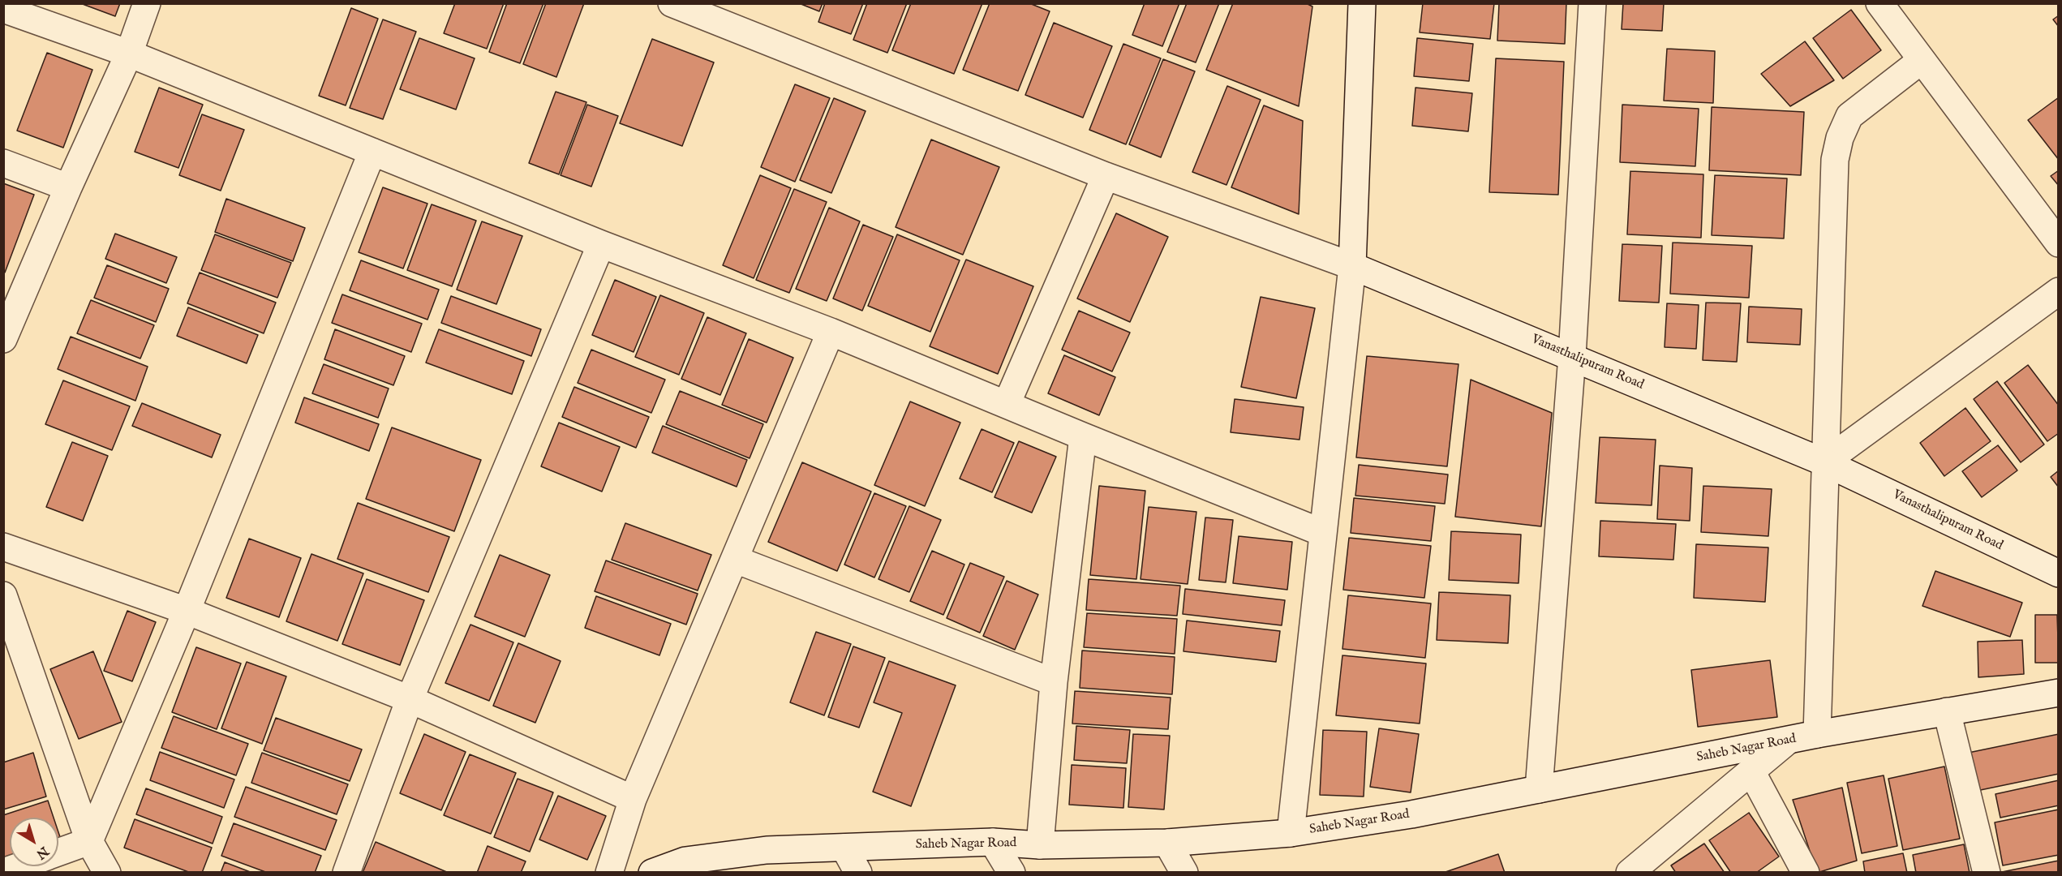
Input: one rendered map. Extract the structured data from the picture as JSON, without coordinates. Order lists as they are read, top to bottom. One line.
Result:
{"streets":{"street":["Vanasthalipuram Road","Saheb Nagar Road"]},"north":"bottom right"}
